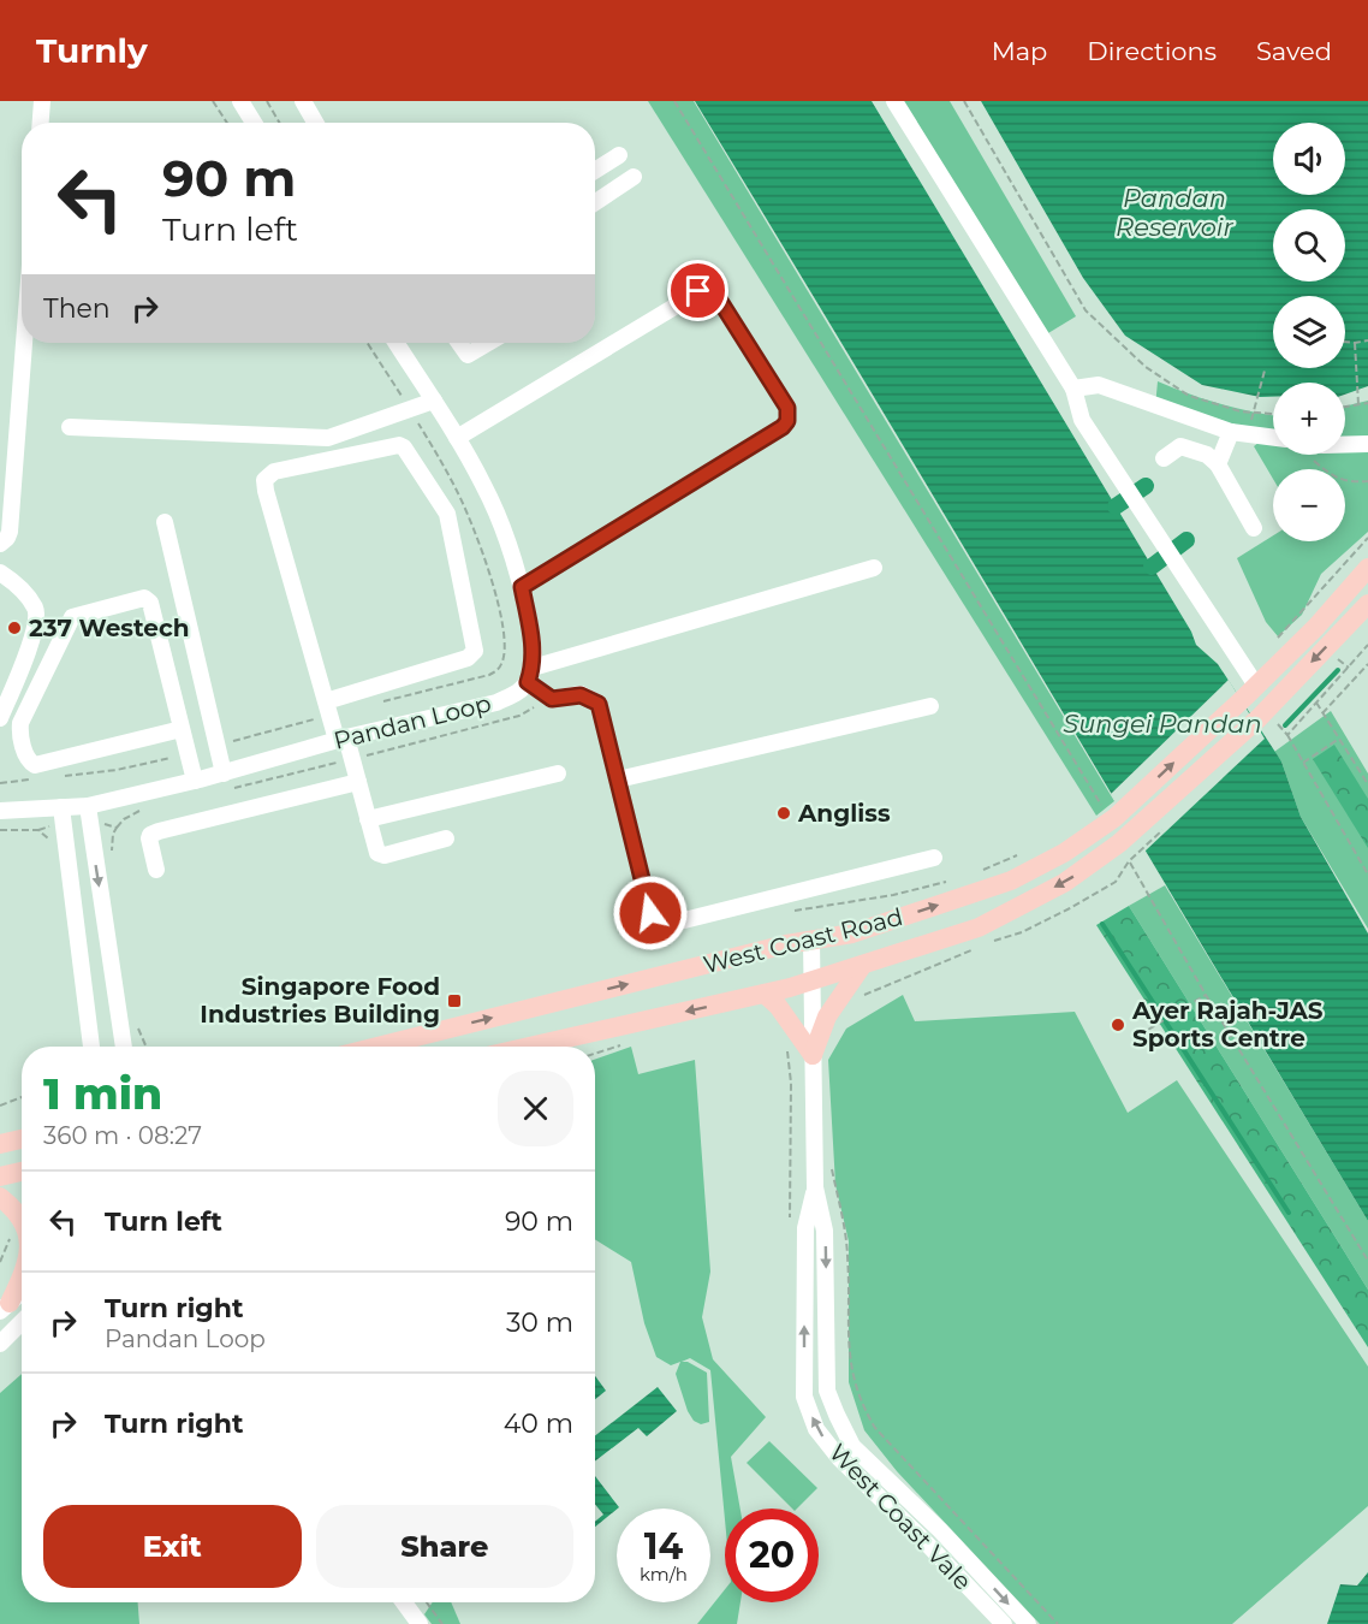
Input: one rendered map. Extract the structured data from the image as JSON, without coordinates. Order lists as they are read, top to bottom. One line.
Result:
{"streets":{"main road":["West Coast Road"],"street":["Pandan Loop","West Coast Vale"]},"crossings":[["West Coast Road","West Coast Vale"]],"water":["Pandan Reservoir","Sungei Pandan"],"places":{"other":["237 Westech","Angliss","Ayer Rajah-JAS Sports Centre"],"transit":["Singapore Food Industries Building"]},"page":{"header":"Turnly","nav":["Map","Directions","Saved"],"map_buttons":["+","−"],"turn":["90 m","Turn left"],"then":"Then","heading":["1 min","360 m · 08:27"],"list":[{"name":"Turn left","value":"90 m"},{"name":"Turn right","note":"Pandan Loop","value":"30 m"},{"name":"Turn right","value":"40 m"}],"buttons":["Exit","Share"],"speed":"14 km/h","limit":"20"}}
